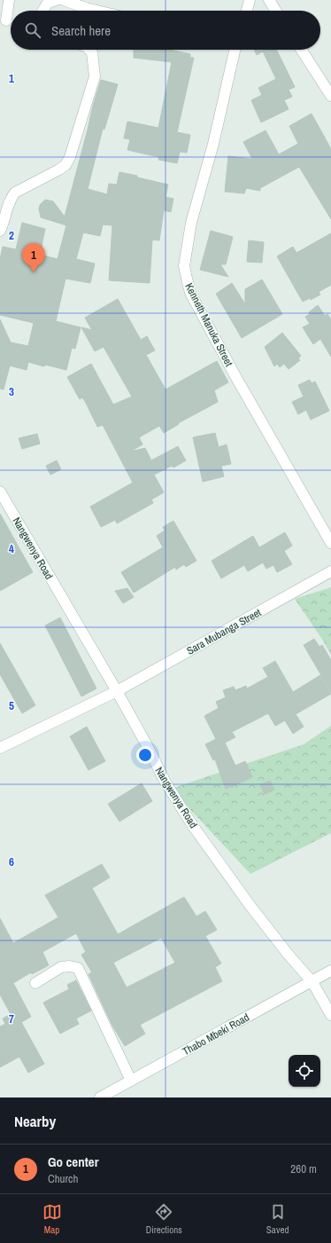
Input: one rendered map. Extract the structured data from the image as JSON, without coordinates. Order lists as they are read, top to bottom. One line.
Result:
{"streets":{"street":["Kenneth Manuka Street","Nangwenya Road","Sara Mubanga Street","Thabo Mbeki Road"]},"crossings":[["Nangwenya Road","Sara Mubanga Street"],["Nangwenya Road","Thabo Mbeki Road"]],"page":{"search":"Search here","pins":"1","heading":"Nearby","list":[{"mark":"1","name":"Go center","note":"Church","value":"260 m"}],"nav":["Map","Directions","Saved"]},"grid":{"rows":["1","2","3","4","5","6","7"]}}
